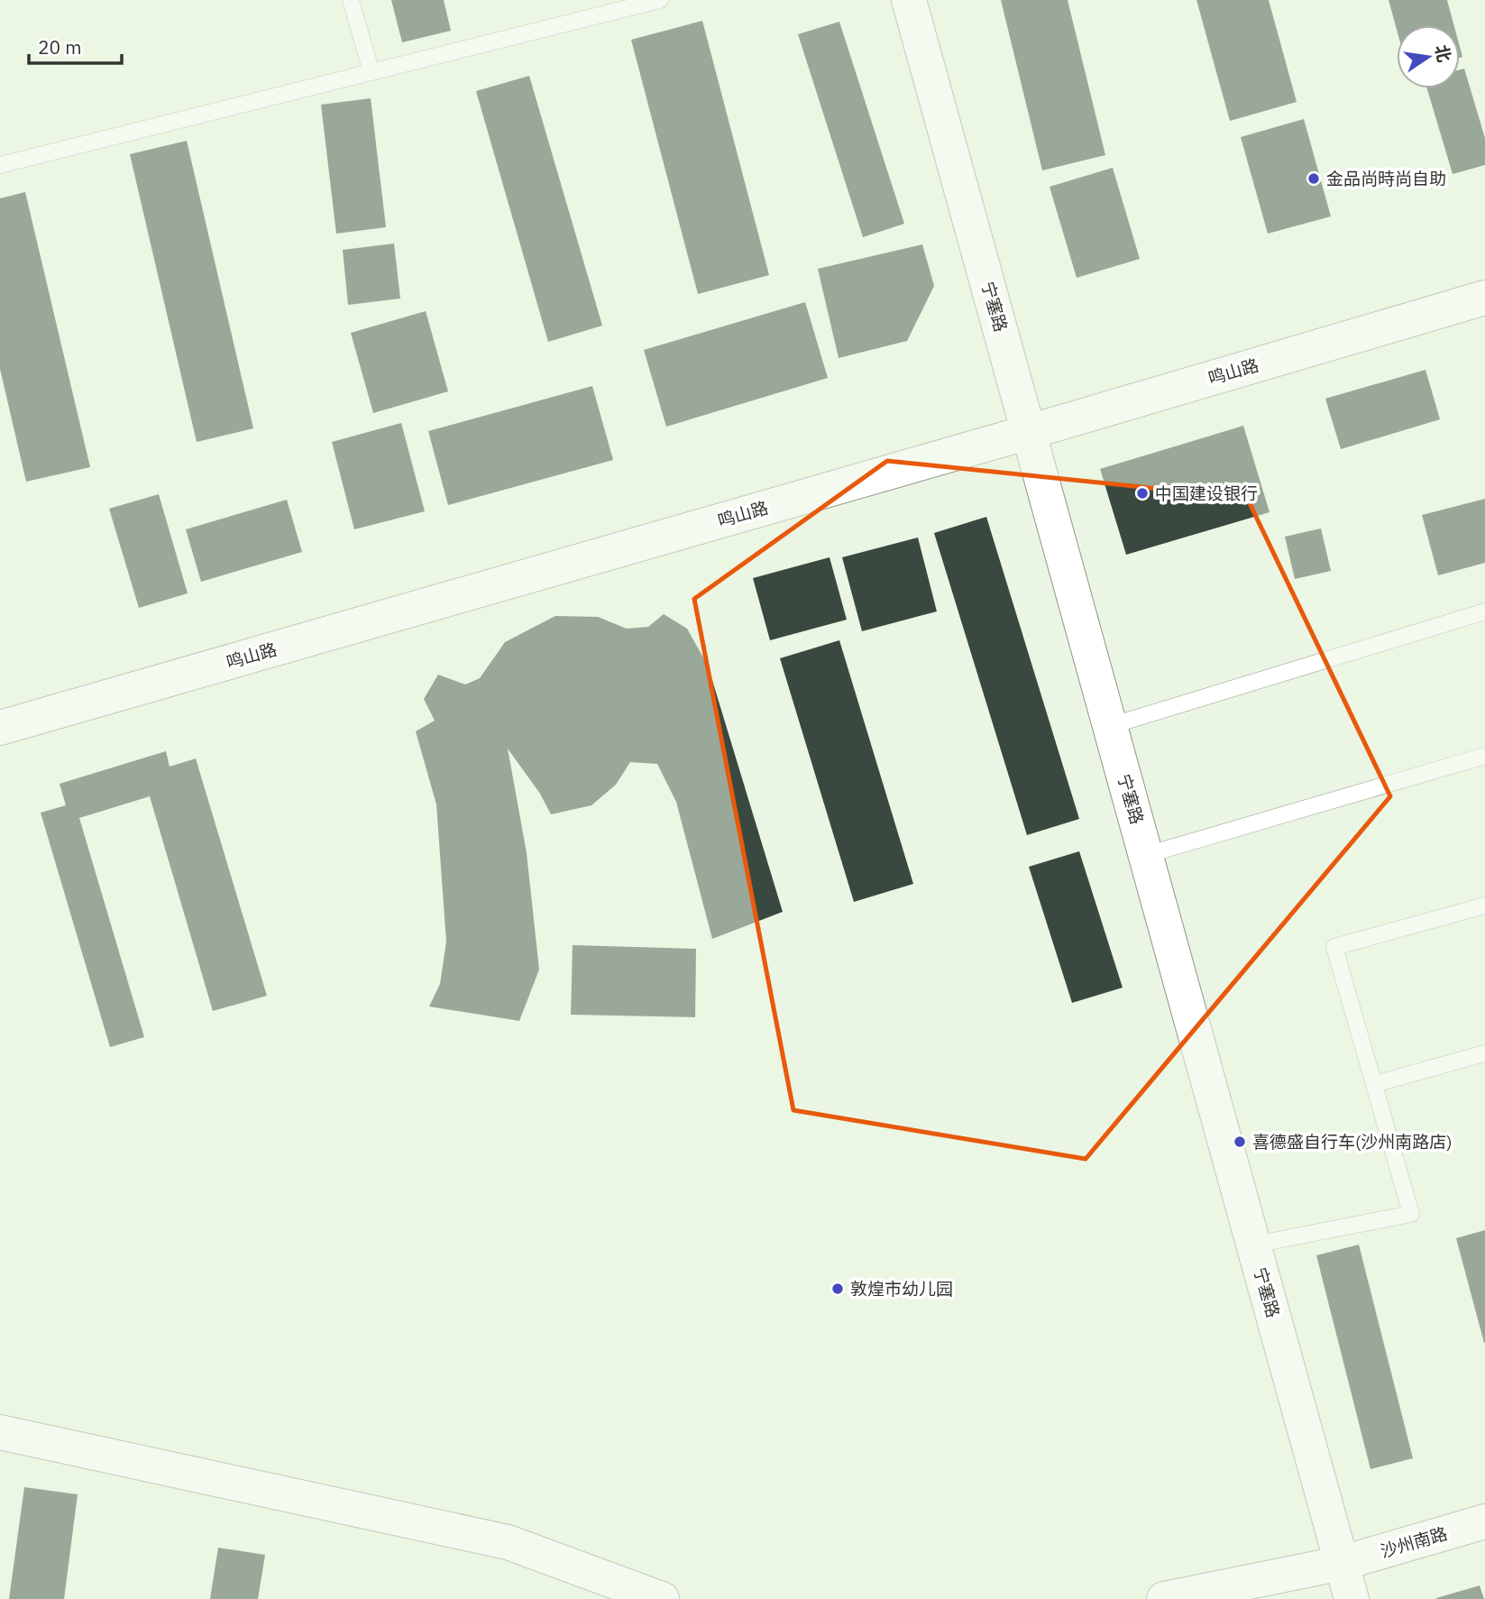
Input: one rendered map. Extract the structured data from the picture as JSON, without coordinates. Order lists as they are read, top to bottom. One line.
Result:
{"streets":{"main road":["宁塞路","鸣山路","沙州南路"]},"crossings":[["宁塞路","鸣山路"],["宁塞路","沙州南路"]],"places":["金品尚時尚自助","中国建设银行","喜德盛自行车(沙州南路店)","敦煌市幼儿园"],"scale_bar":"20 m","north":"right"}
